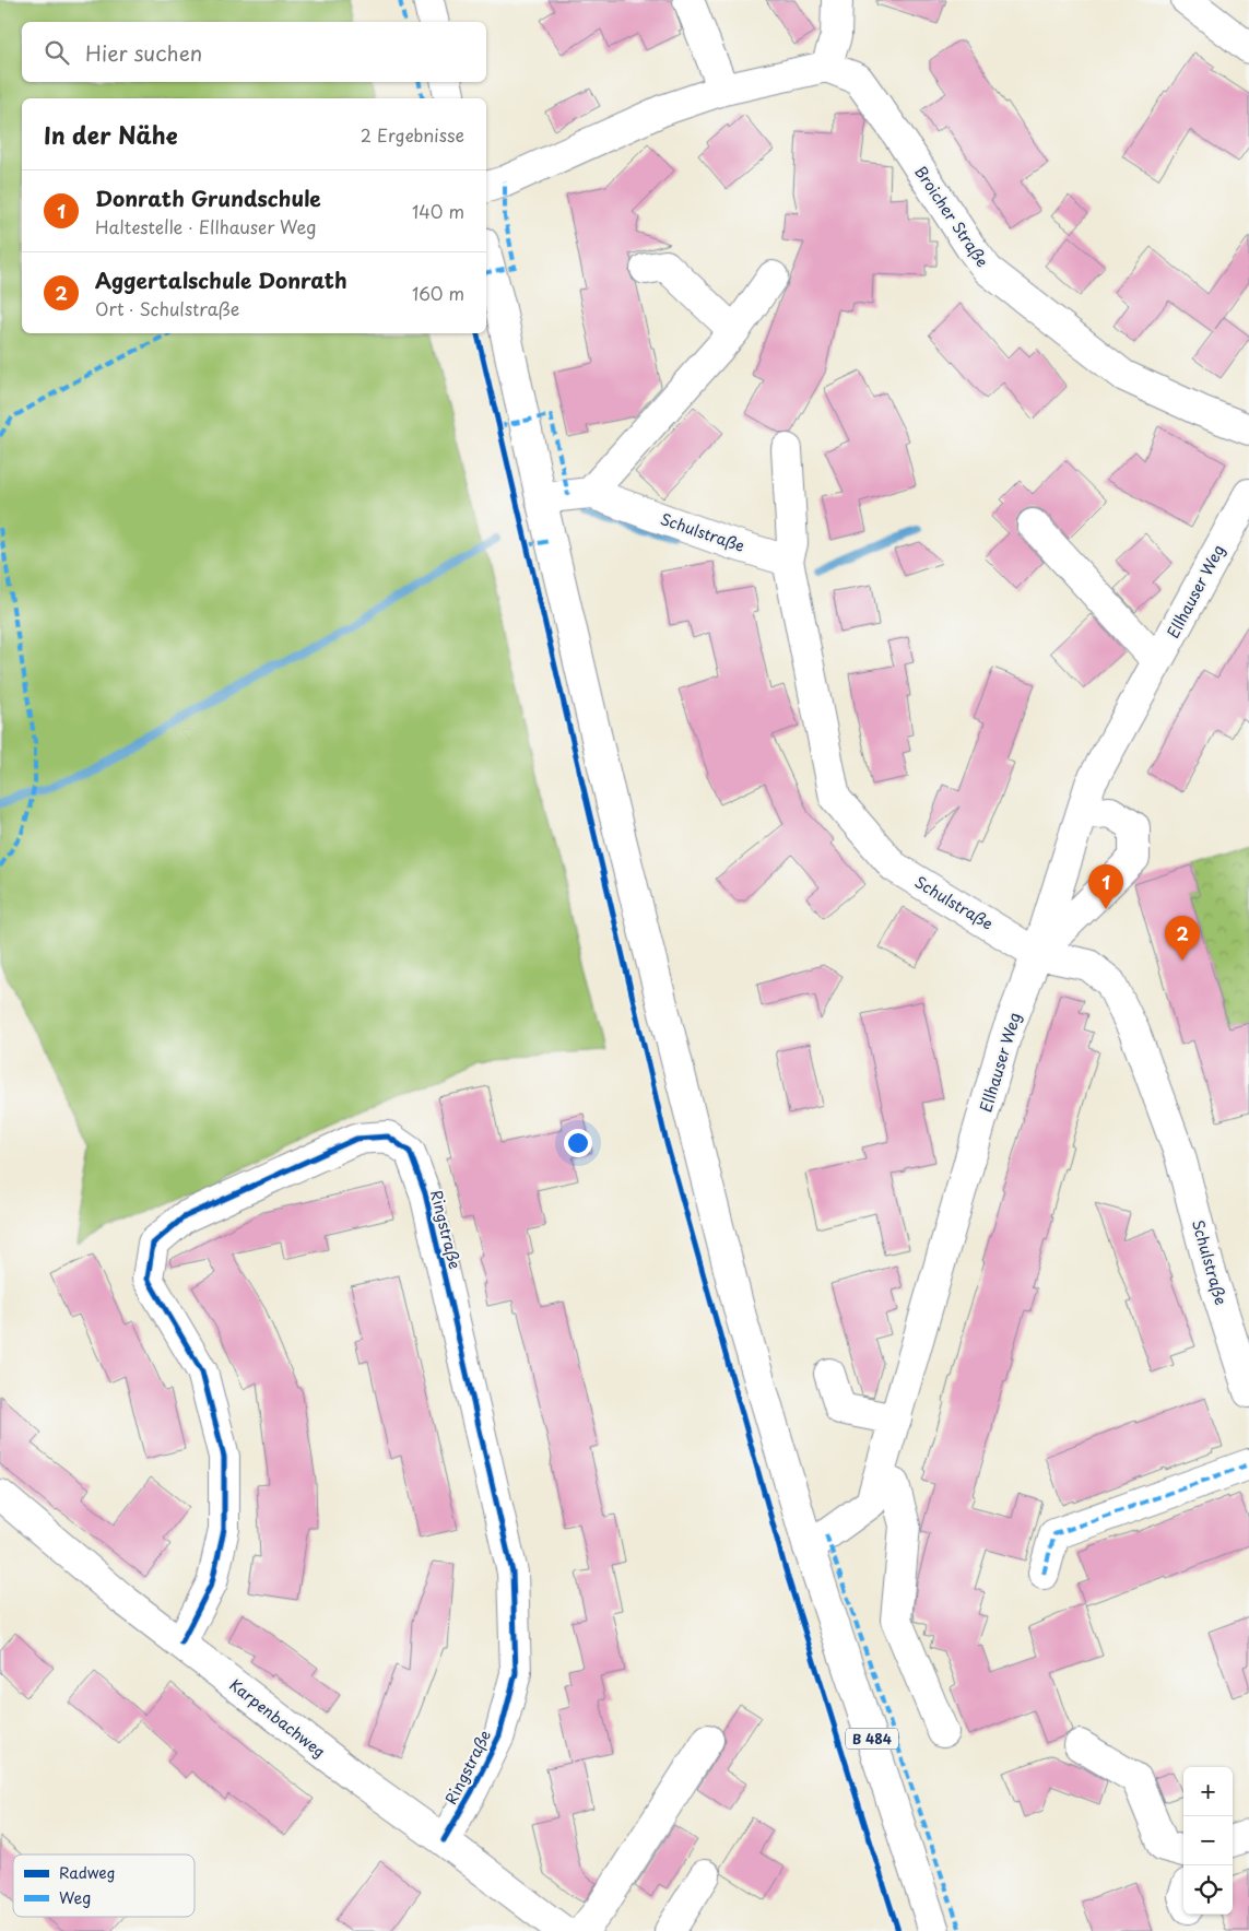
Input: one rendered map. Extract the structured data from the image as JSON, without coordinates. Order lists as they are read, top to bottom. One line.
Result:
{"streets":{"street":["Broicher Straße","Schulstraße","Ellhauser Weg","Ringstraße","Karpenbachweg","B 484"]},"crossings":[["Schulstraße","Ellhauser Weg"],["Schulstraße","B 484"],["Ellhauser Weg","B 484"],["Ringstraße","Karpenbachweg"]],"legend":["Radweg","Weg"],"page":{"search":"Hier suchen","heading":["In der Nähe","2 Ergebnisse"],"list":[{"mark":"1","name":"Donrath Grundschule","note":"Haltestelle · Ellhauser Weg","value":"140 m"},{"mark":"2","name":"Aggertalschule Donrath","note":"Ort · Schulstraße","value":"160 m"}],"pins":["1","2"],"map_buttons":["+","−"]}}
